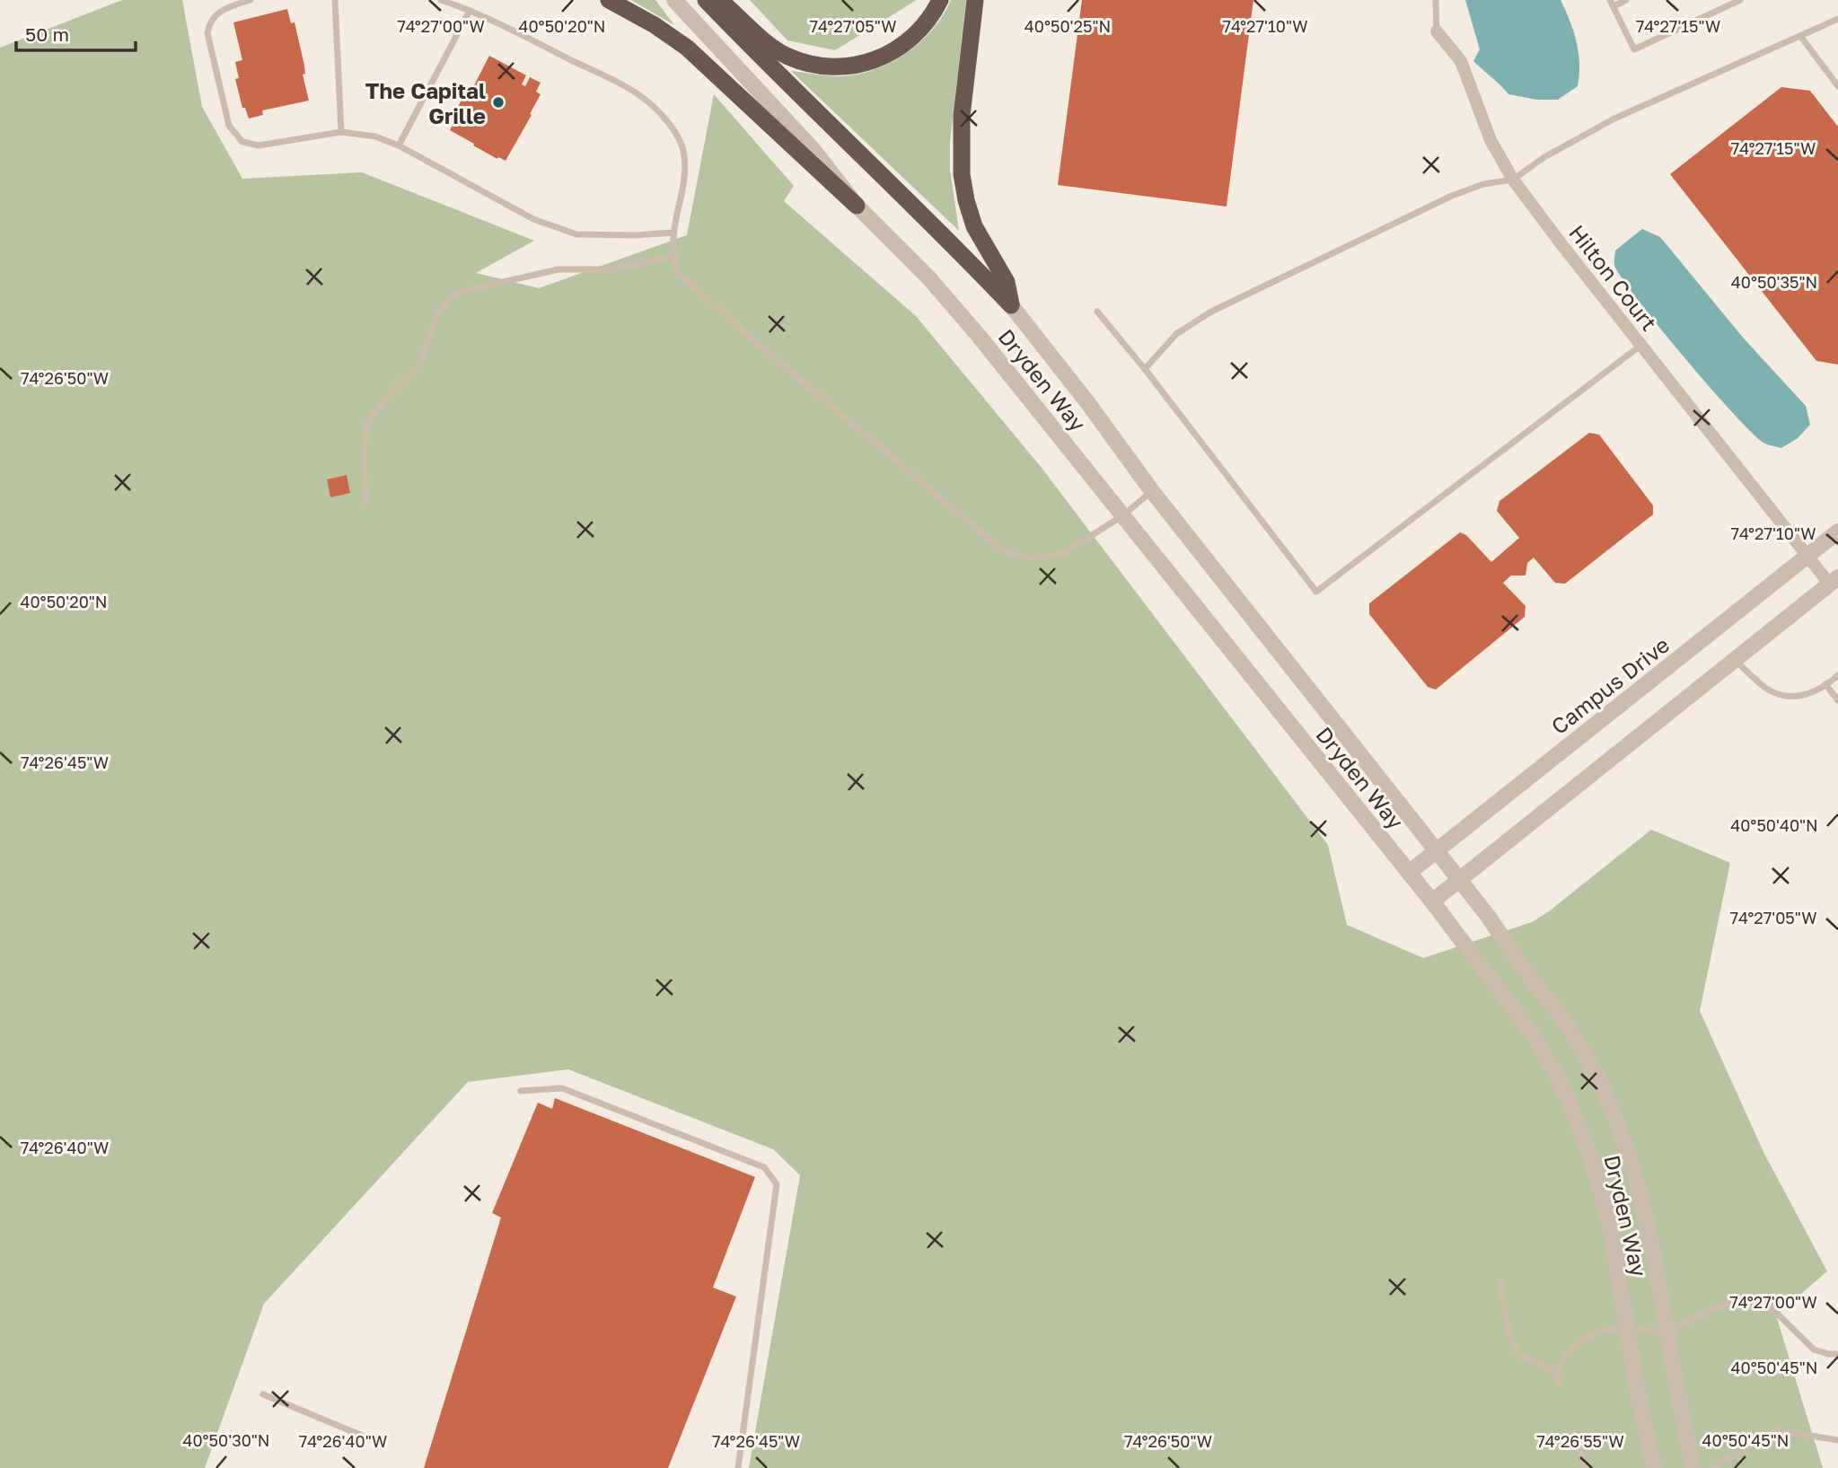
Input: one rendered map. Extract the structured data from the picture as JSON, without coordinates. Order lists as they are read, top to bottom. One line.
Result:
{"streets":{"street":["Hilton Court","Dryden Way","Campus Drive"]},"crossings":[["Hilton Court","Campus Drive"],["Dryden Way","Campus Drive"]],"places":["The Capital Grille"],"scale_bar":"50 m","coordinates":["74°27'00\"W","74°27'05\"W","74°27'10\"W","74°27'15\"W","40°50'20\"N","40°50'25\"N","40°50'35\"N","74°26'50\"W","74°26'45\"W","40°50'40\"N","74°26'40\"W","40°50'45\"N","40°50'30\"N","74°26'55\"W"]}
